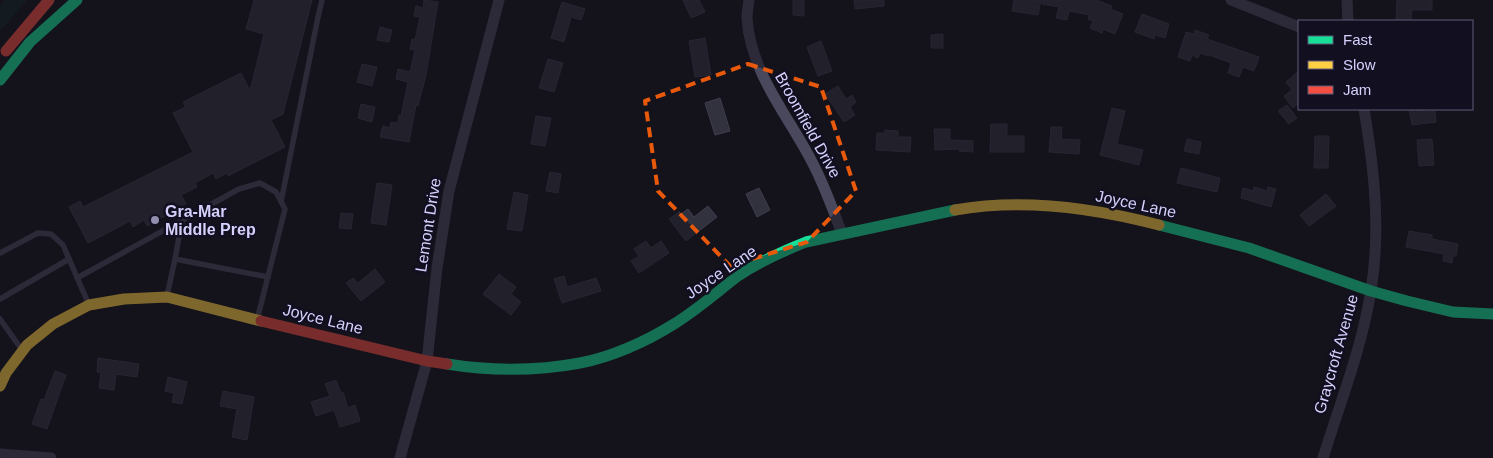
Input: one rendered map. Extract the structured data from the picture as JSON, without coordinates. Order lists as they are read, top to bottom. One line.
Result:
{"streets":{"main road":["Joyce Lane"],"street":["Broomfield Drive","Lemont Drive","Graycroft Avenue"]},"crossings":[["Broomfield Drive","Joyce Lane"],["Joyce Lane","Lemont Drive"],["Joyce Lane","Graycroft Avenue"]],"places":["Gra-Mar Middle Prep"],"legend":["Fast","Slow","Jam"]}
